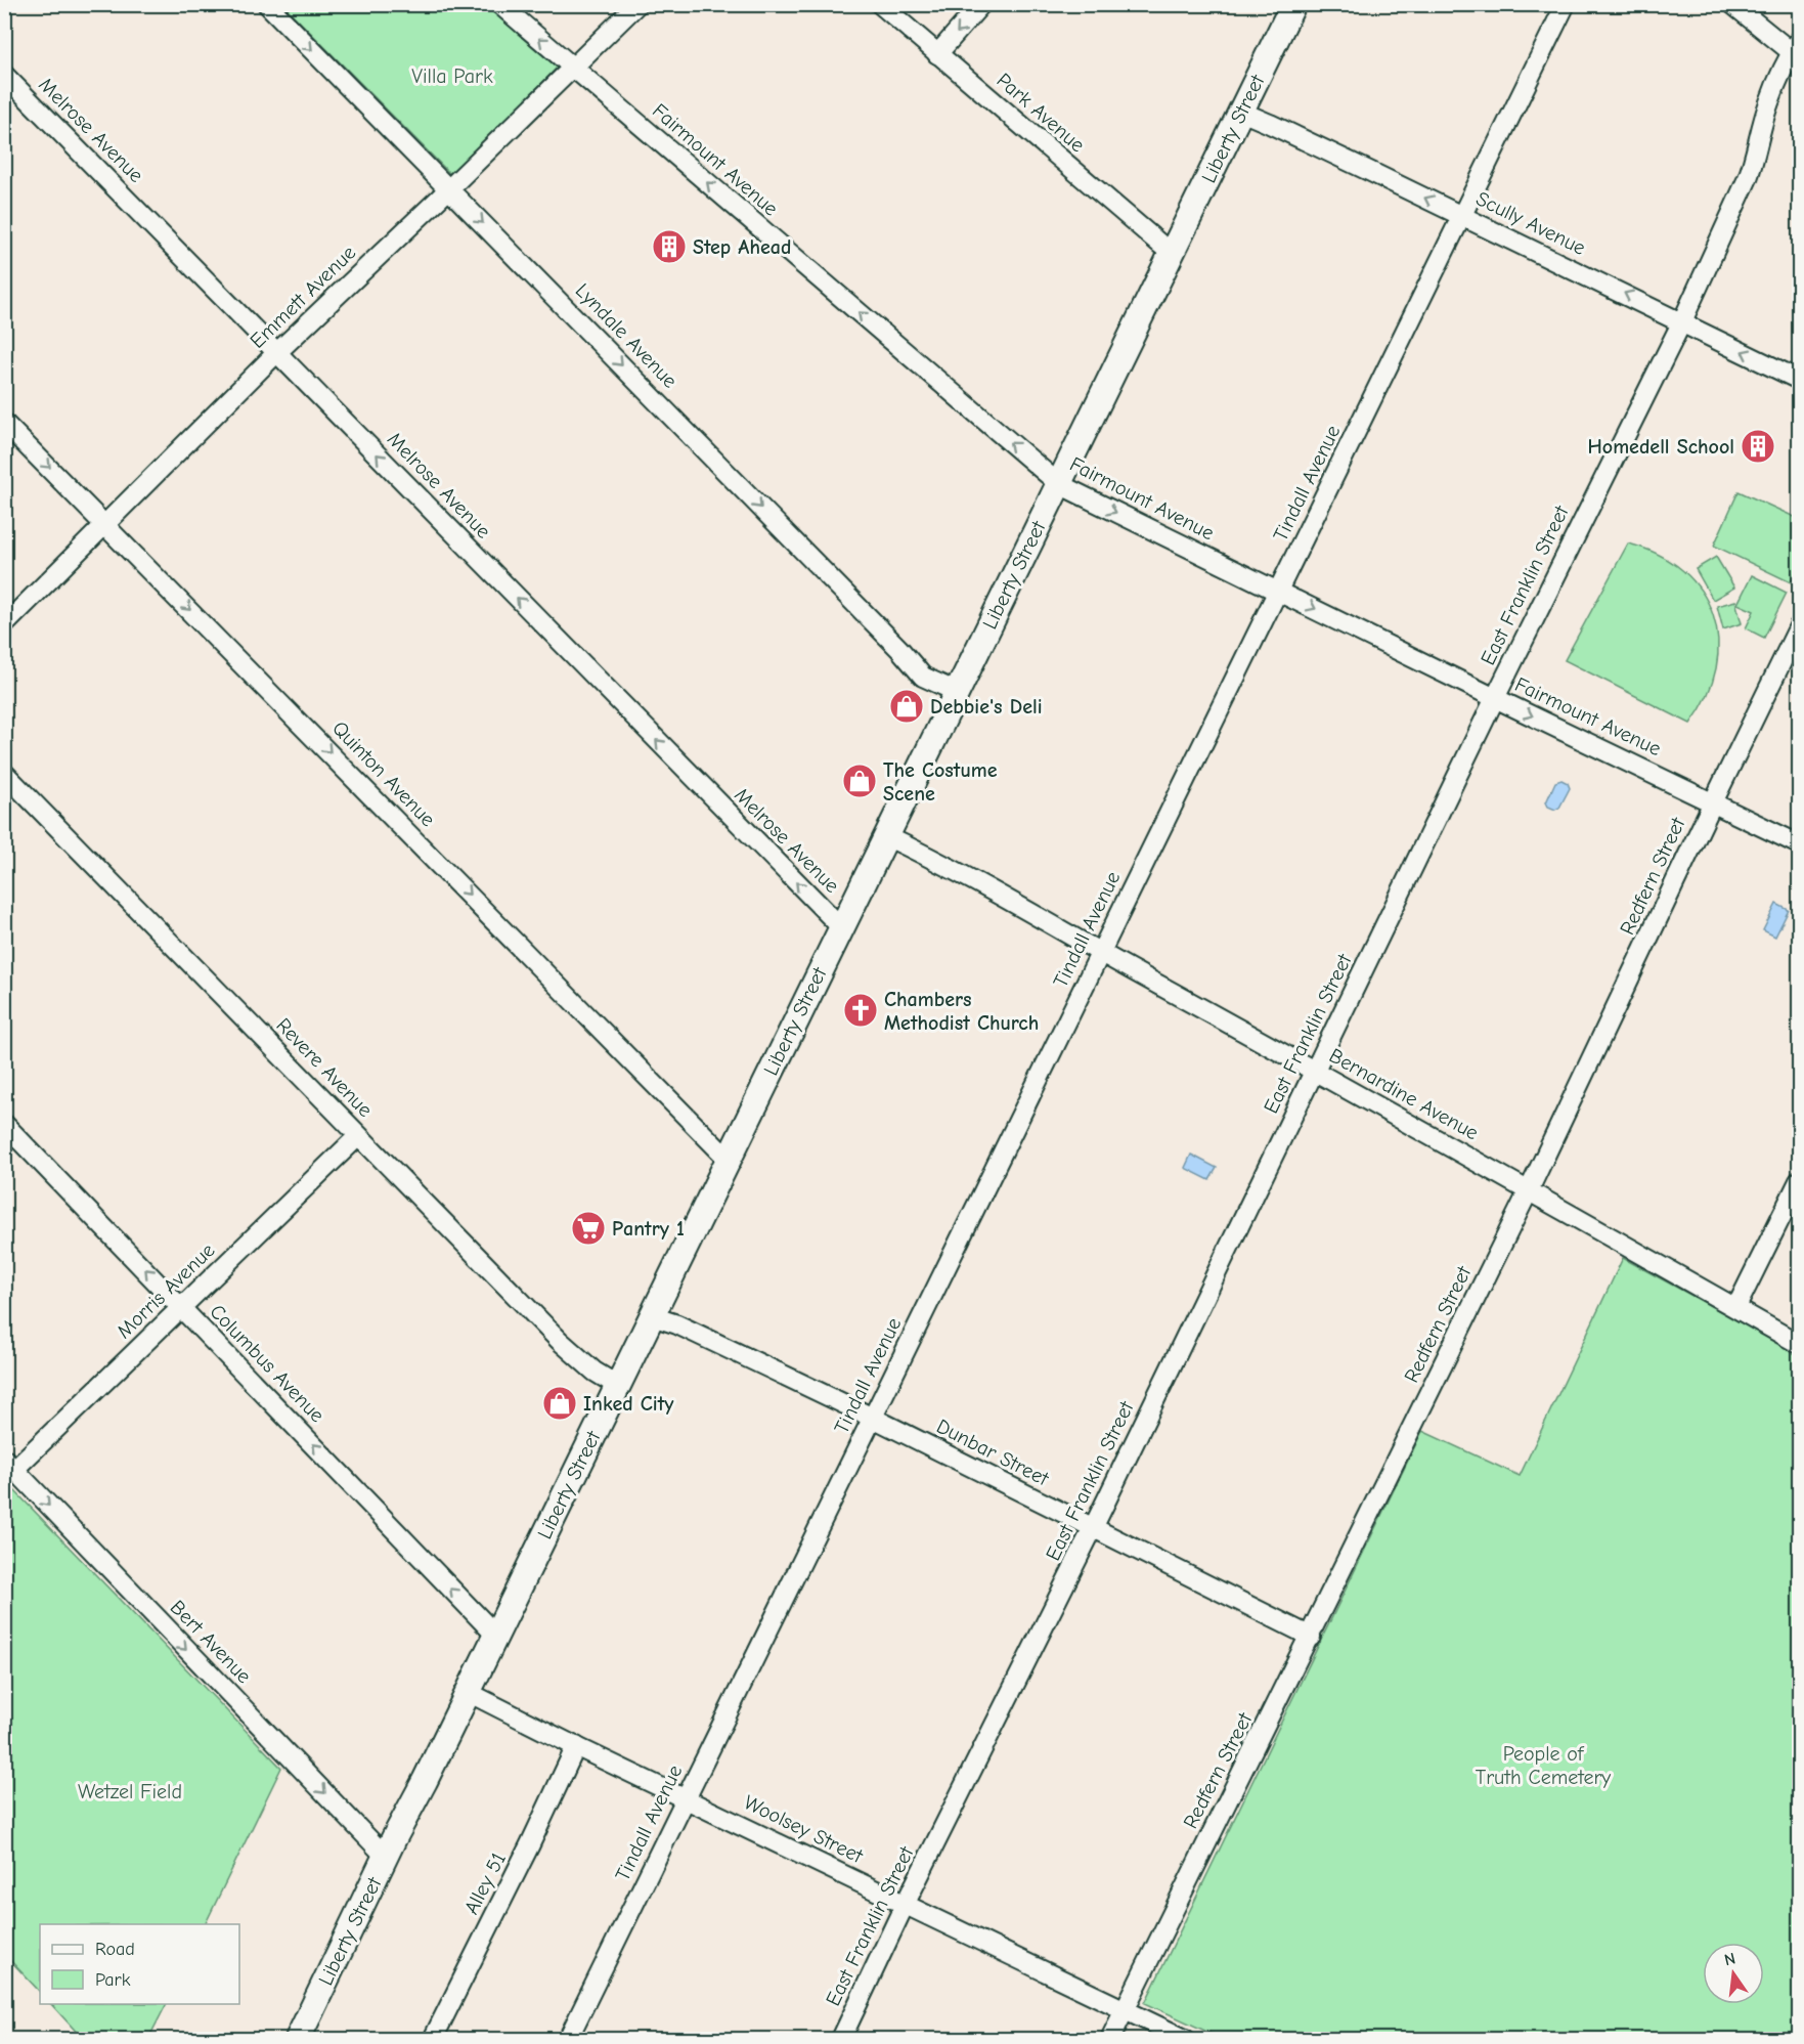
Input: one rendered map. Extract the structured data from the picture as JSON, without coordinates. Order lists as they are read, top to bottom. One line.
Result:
{"streets":{"street":["Park Avenue","Liberty Street","Melrose Avenue","Fairmount Avenue","Scully Avenue","Emmett Avenue","Lyndale Avenue","Tindall Avenue","East Franklin Street","Quinton Avenue","Redfern Street","Revere Avenue","Bernardine Avenue","Morris Avenue","Columbus Avenue","Dunbar Street","Bert Avenue","Woolsey Street","Alley 51"]},"crossings":[["Park Avenue","Liberty Street"],["Liberty Street","Melrose Avenue"],["Liberty Street","Fairmount Avenue"],["Liberty Street","Scully Avenue"],["Liberty Street","Lyndale Avenue"],["Liberty Street","Quinton Avenue"],["Liberty Street","Revere Avenue"],["Liberty Street","Bernardine Avenue"],["Liberty Street","Columbus Avenue"],["Liberty Street","Dunbar Street"],["Liberty Street","Bert Avenue"],["Liberty Street","Woolsey Street"],["Melrose Avenue","Emmett Avenue"],["Fairmount Avenue","Emmett Avenue"],["Fairmount Avenue","Tindall Avenue"],["Fairmount Avenue","East Franklin Street"],["Fairmount Avenue","Redfern Street"],["Scully Avenue","Tindall Avenue"],["Scully Avenue","East Franklin Street"],["Emmett Avenue","Lyndale Avenue"],["Emmett Avenue","Quinton Avenue"],["Tindall Avenue","Bernardine Avenue"],["Tindall Avenue","Dunbar Street"],["Tindall Avenue","Woolsey Street"],["East Franklin Street","Bernardine Avenue"],["East Franklin Street","Dunbar Street"],["East Franklin Street","Woolsey Street"],["Redfern Street","Bernardine Avenue"],["Redfern Street","Dunbar Street"],["Redfern Street","Woolsey Street"],["Revere Avenue","Morris Avenue"],["Morris Avenue","Columbus Avenue"],["Morris Avenue","Bert Avenue"],["Woolsey Street","Alley 51"]],"one_way":["Melrose Avenue","Scully Avenue","Lyndale Avenue","Quinton Avenue","Columbus Avenue","Bert Avenue"],"parks":["Villa Park","People of Truth Cemetery","Wetzel Field"],"places":{"building":["Step Ahead","Homedell School"],"shop":["Debbie's Deli","The Costume Scene","Inked City"],"church":["Chambers Methodist Church"],"supermarket":["Pantry 1"]},"legend":["Road","Park"],"north":"top"}
